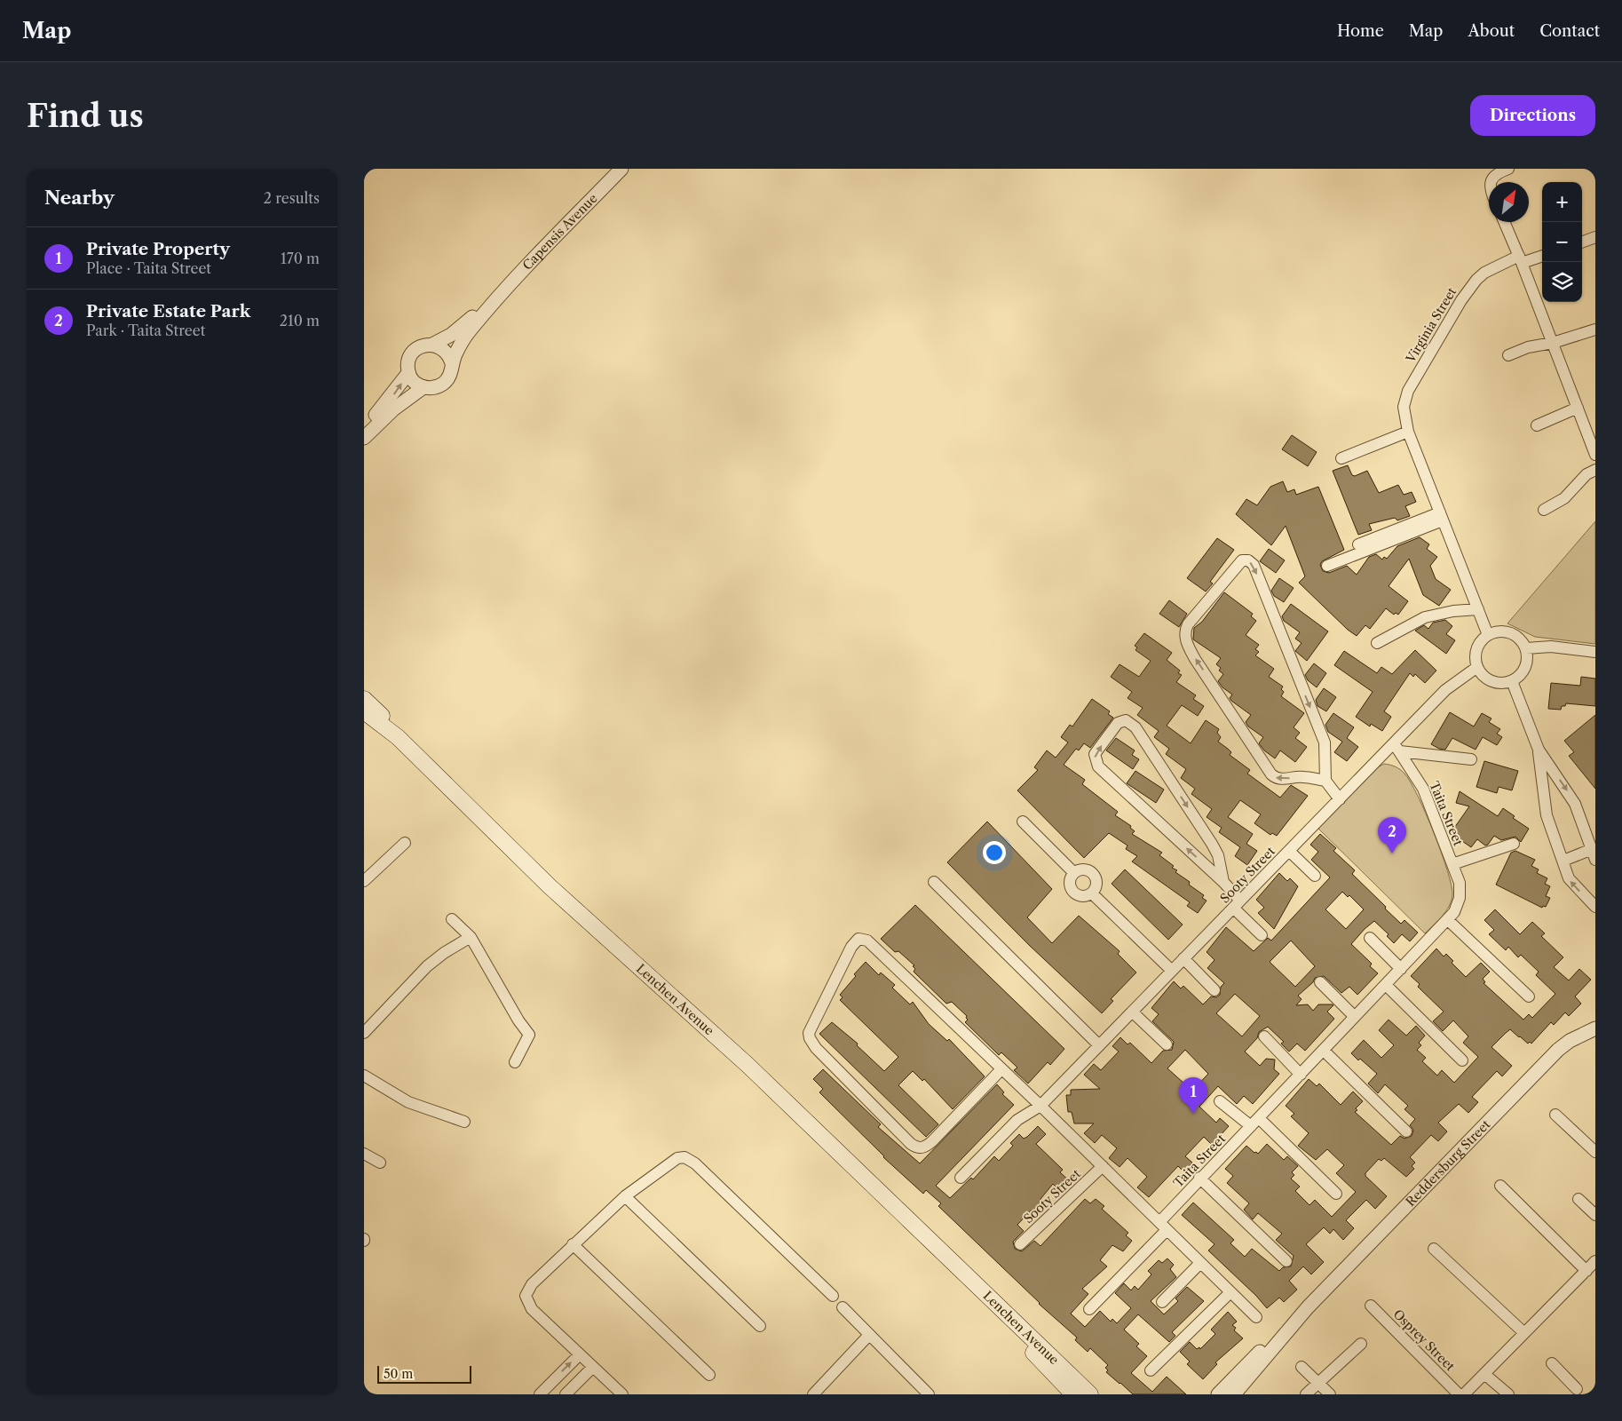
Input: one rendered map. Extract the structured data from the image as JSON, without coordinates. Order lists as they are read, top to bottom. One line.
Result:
{"streets":{"main road":["Lenchen Avenue"],"street":["Capensis Avenue","Virginia Street","Taita Street","Sooty Street","Reddersburg Street","Osprey Street"]},"crossings":[["Virginia Street","Sooty Street"],["Taita Street","Sooty Street"]],"scale_bar":"50 m","north":"top right","page":{"header":"Map","nav":["Home","Map","About","Contact"],"buttons":"Directions","title":"Find us","heading":["Nearby","2 results"],"map_buttons":["+","−"],"list":[{"mark":"1","name":"Private Property","note":"Place · Taita Street","value":"170 m"},{"mark":"2","name":"Private Estate Park","note":"Park · Taita Street","value":"210 m"}],"pins":["2","1"],"scale":"50 m"}}
